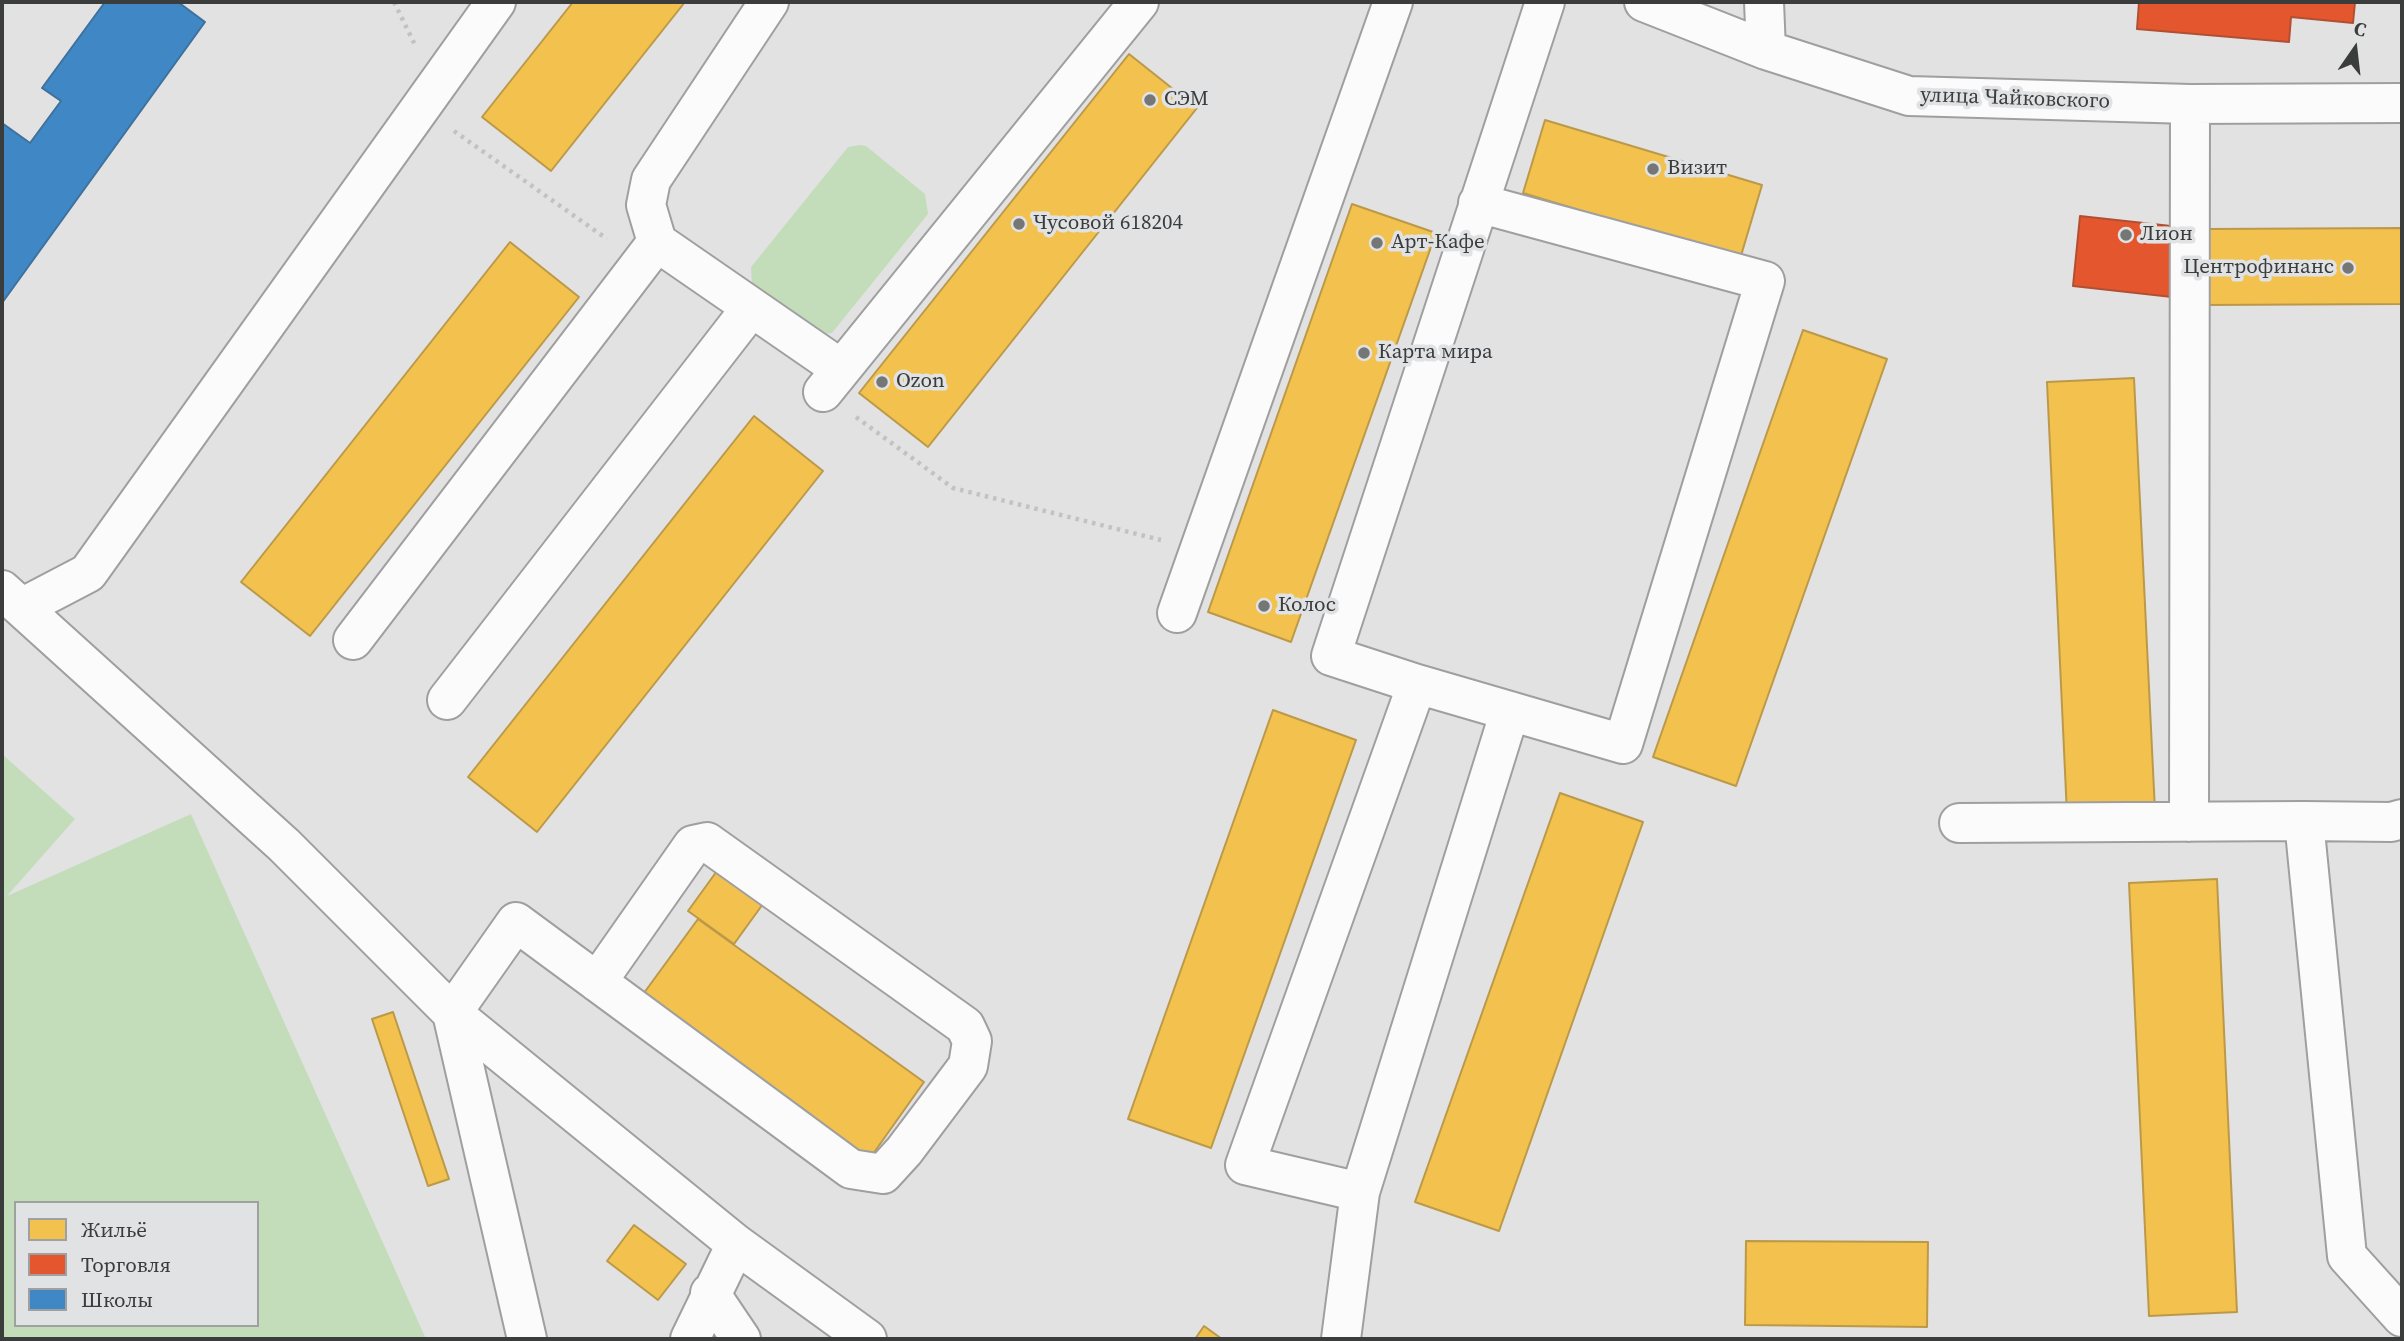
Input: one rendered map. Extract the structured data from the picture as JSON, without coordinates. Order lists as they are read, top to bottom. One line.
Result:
{"streets":{"street":["улица Чайковского"]},"places":["СЭМ","Визит","Чусовой 618204","Лион","Арт-Кафе","Центрофинанс","Карта мира","Ozon","Колос"],"legend":["Жильё","Торговля","Школы"],"north":"top"}
